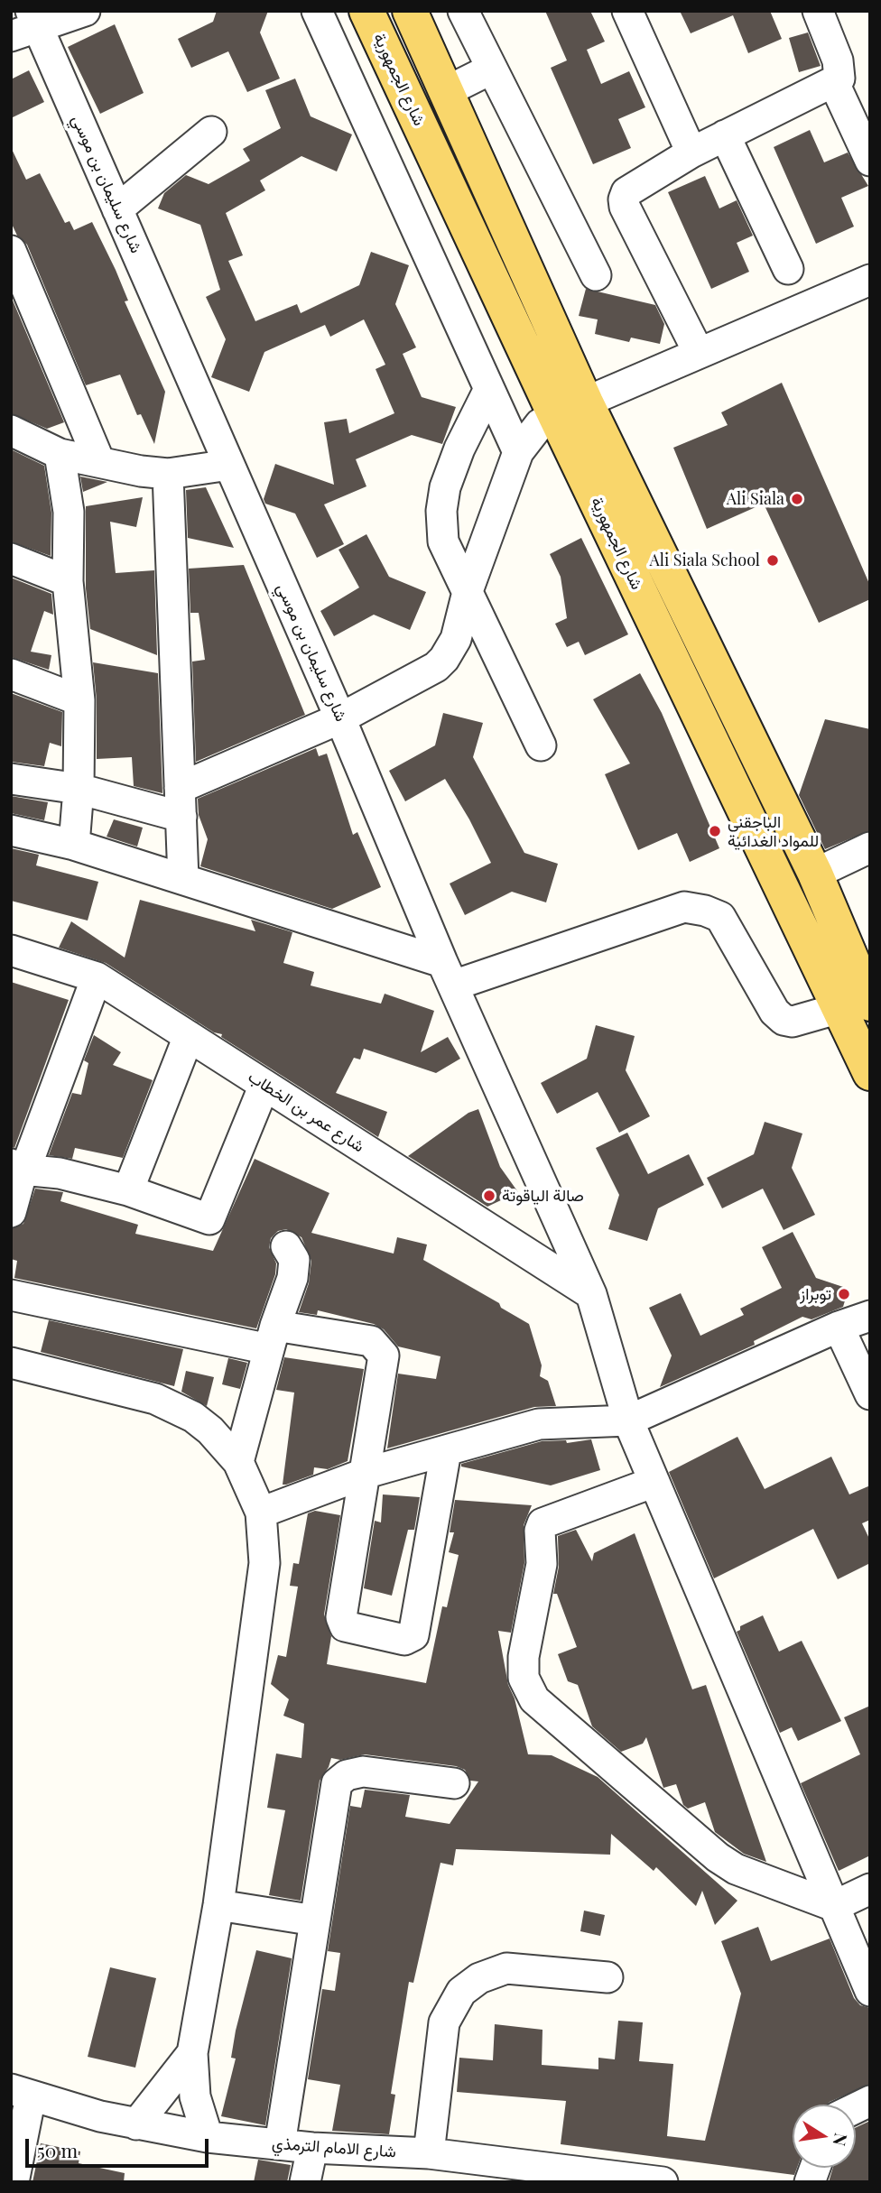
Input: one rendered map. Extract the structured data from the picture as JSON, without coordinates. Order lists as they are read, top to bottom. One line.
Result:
{"streets":{"main road":["شارع الجمهورية"],"street":["شارع سليمان بن موسي","شارع عمر بن الخطاب","شارع الامام الترمذي"]},"crossings":[["شارع سليمان بن موسي","شارع عمر بن الخطاب"]],"places":["Ali Siala","Ali Siala School","الباجقني للمواد الغدائية","صالة الياقوتة","توبراز"],"scale_bar":"50 m","north":"right"}
